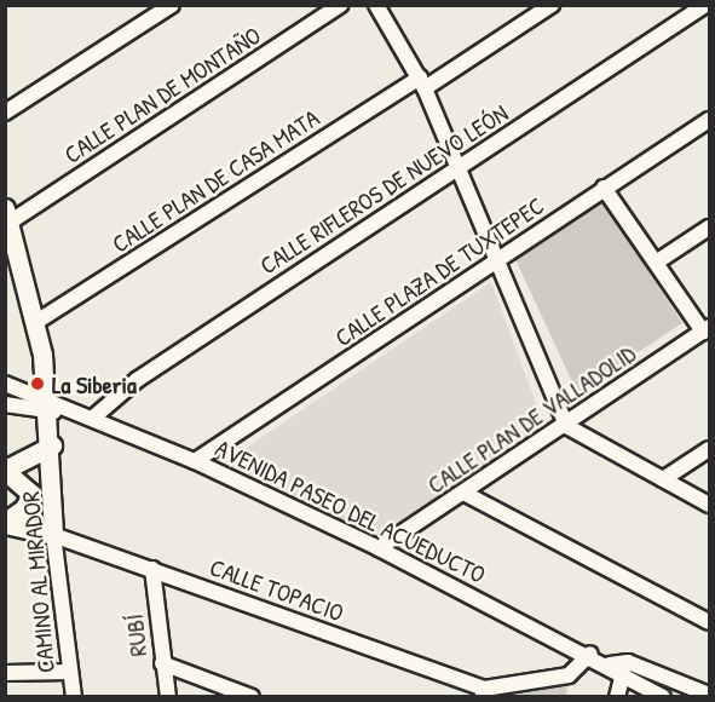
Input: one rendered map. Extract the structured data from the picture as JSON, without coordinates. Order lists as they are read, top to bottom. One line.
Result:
{"streets":{"main road":["CAMINO AL MIRADOR"],"street":["CALLE PLAN DE MONTAÑO","CALLE PLAN DE CASA MATA","CALLE RIFLEROS DE NUEVO LEÓN","CALLE PLAZA DE TUXTEPEC","CALLE PLAN DE VALLADOLID","AVENIDA PASEO DEL ACUEDUCTO","CALLE TOPACIO","RUBÍ"]},"crossings":[["CALLE PLAN DE MONTAÑO","CAMINO AL MIRADOR"],["CALLE PLAN DE CASA MATA","CAMINO AL MIRADOR"],["CALLE RIFLEROS DE NUEVO LEÓN","AVENIDA PASEO DEL ACUEDUCTO"],["CALLE PLAZA DE TUXTEPEC","AVENIDA PASEO DEL ACUEDUCTO"],["CALLE PLAN DE VALLADOLID","AVENIDA PASEO DEL ACUEDUCTO"],["AVENIDA PASEO DEL ACUEDUCTO","CAMINO AL MIRADOR"],["CAMINO AL MIRADOR","CALLE TOPACIO"],["CALLE TOPACIO","RUBÍ"]],"places":["La Siberia"]}
